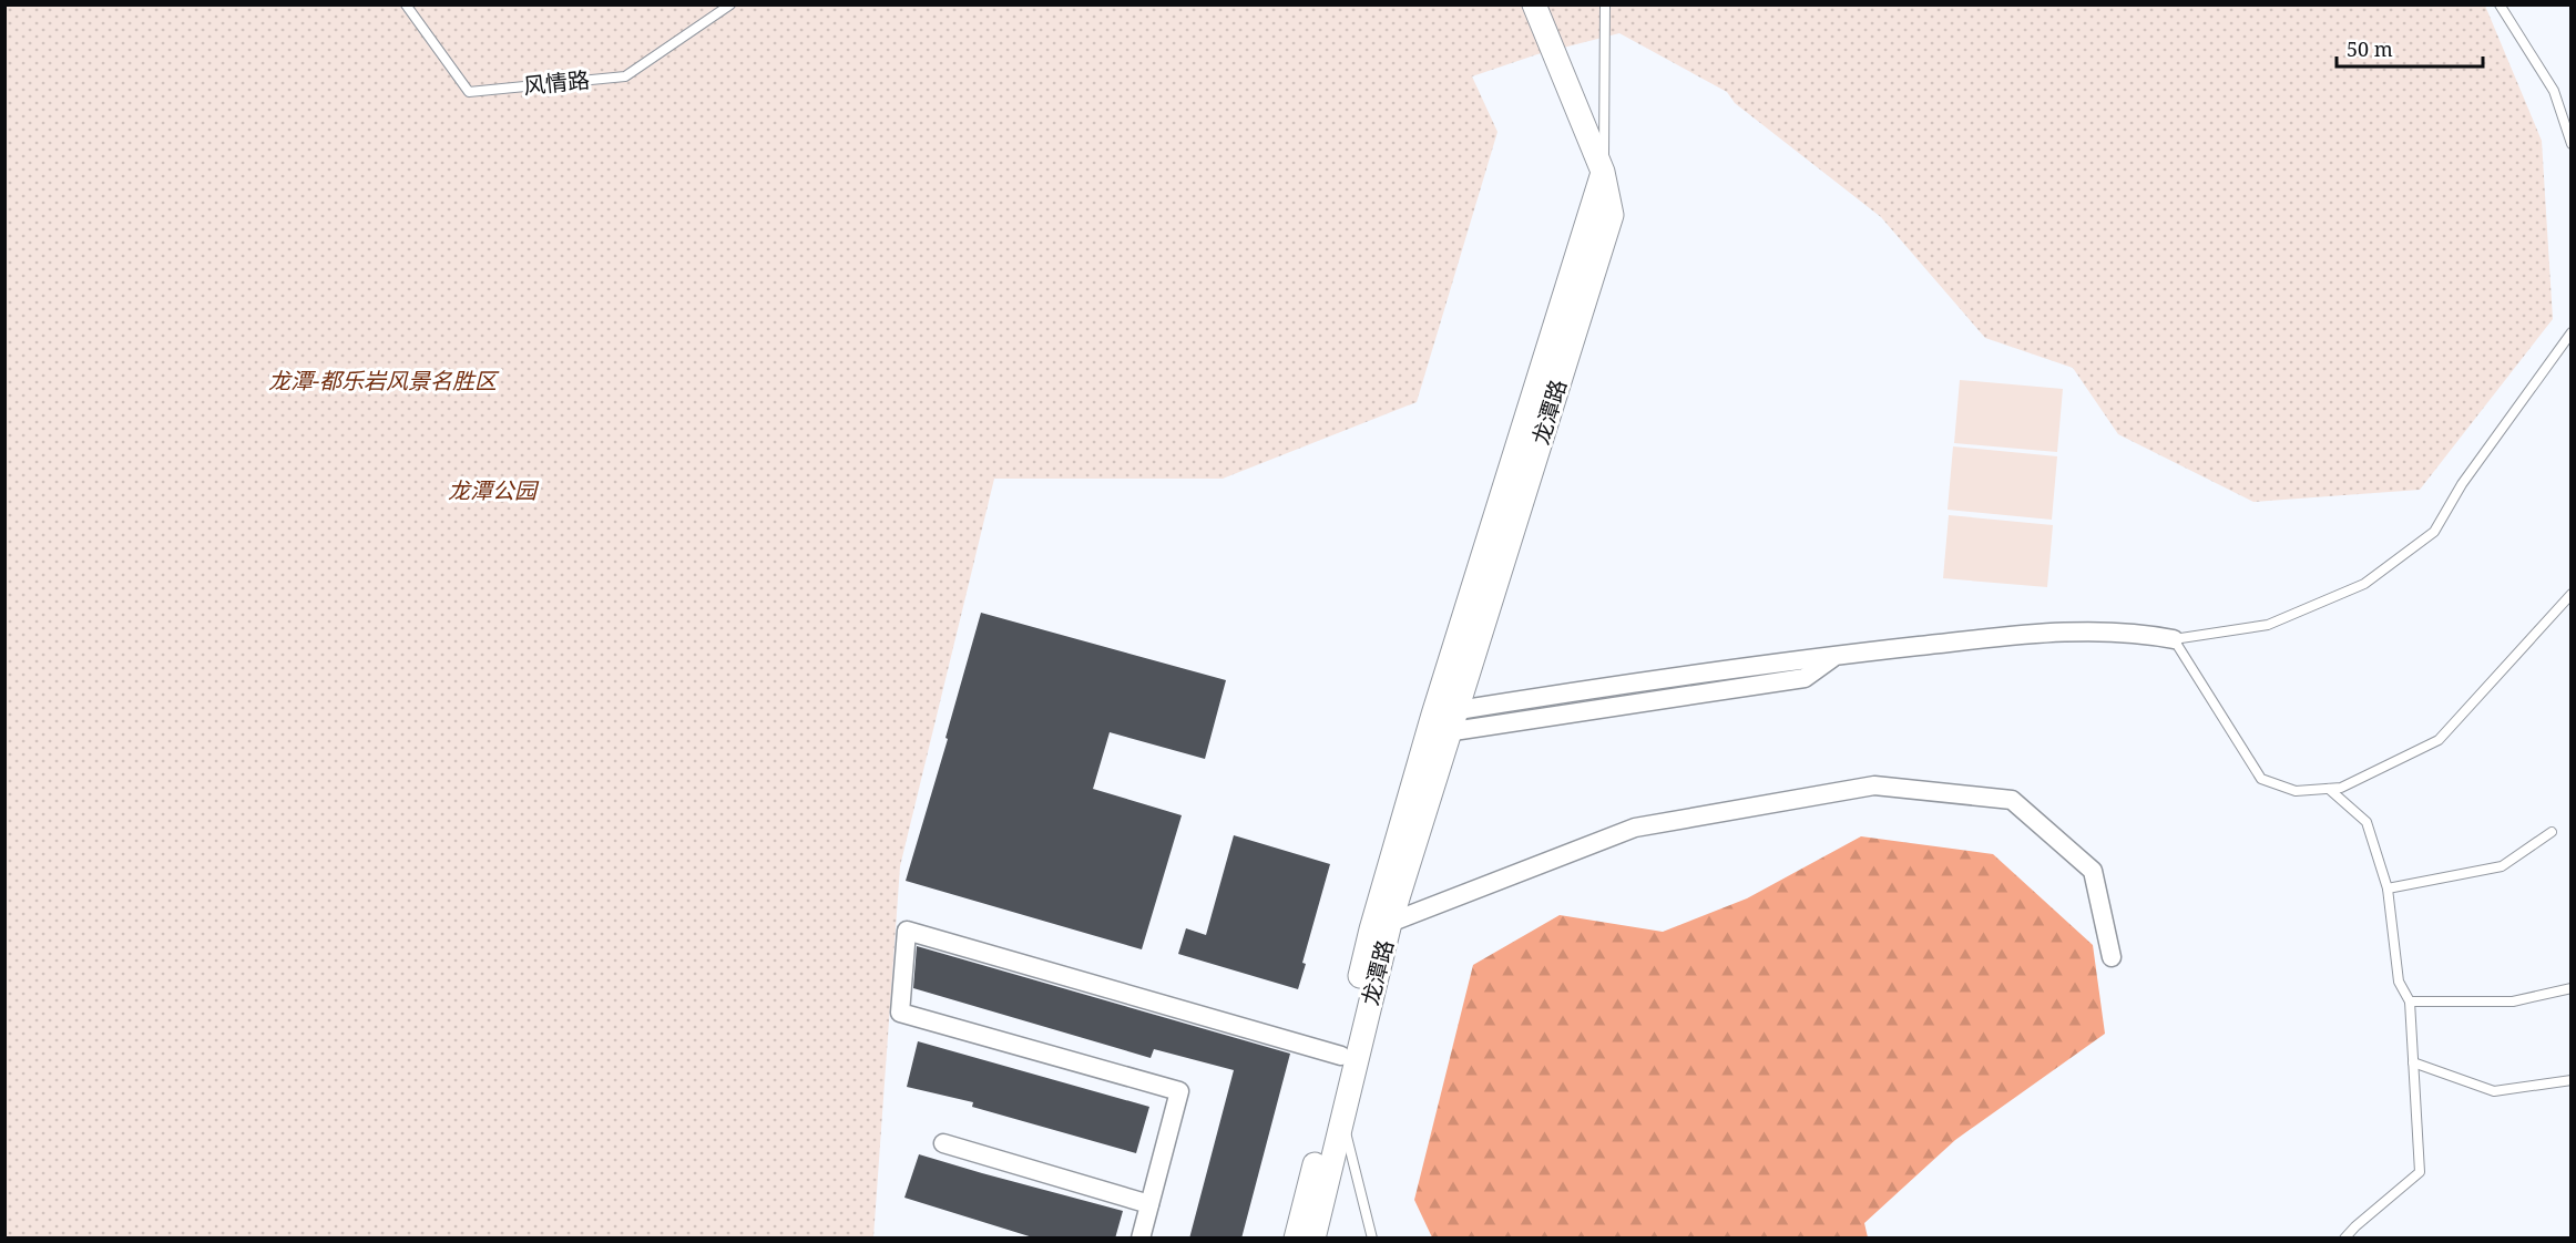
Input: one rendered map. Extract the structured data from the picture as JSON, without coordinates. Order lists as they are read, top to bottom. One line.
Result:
{"streets":{"street":["龙潭路"],"lane":["风情路"]},"parks":["龙潭-都乐岩风景名胜区","龙潭公园"],"scale_bar":"50 m"}
